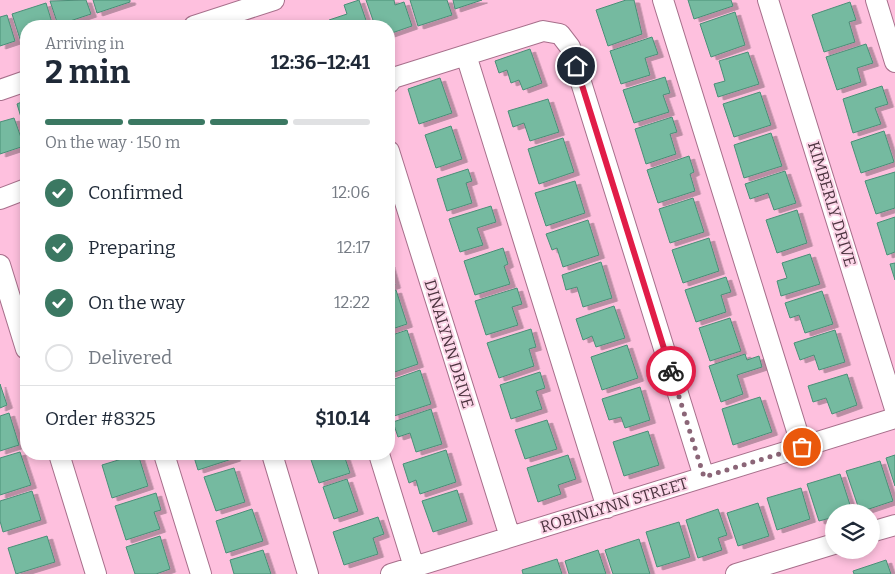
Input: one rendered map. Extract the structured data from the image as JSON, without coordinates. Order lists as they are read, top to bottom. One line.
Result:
{"streets":{"street":["KIMBERLY DRIVE","DINALYNN DRIVE","ROBINLYNN STREET"]},"crossings":[["DINALYNN DRIVE","ROBINLYNN STREET"]],"page":{"heading":["2 min","Arriving in","12:36–12:41"],"panel":["Order #8325","$10.14"],"bar":"On the way · 150 m","list":[["Confirmed","12:06"],["Preparing","12:17"],["On the way","12:22"],"Delivered"]}}
